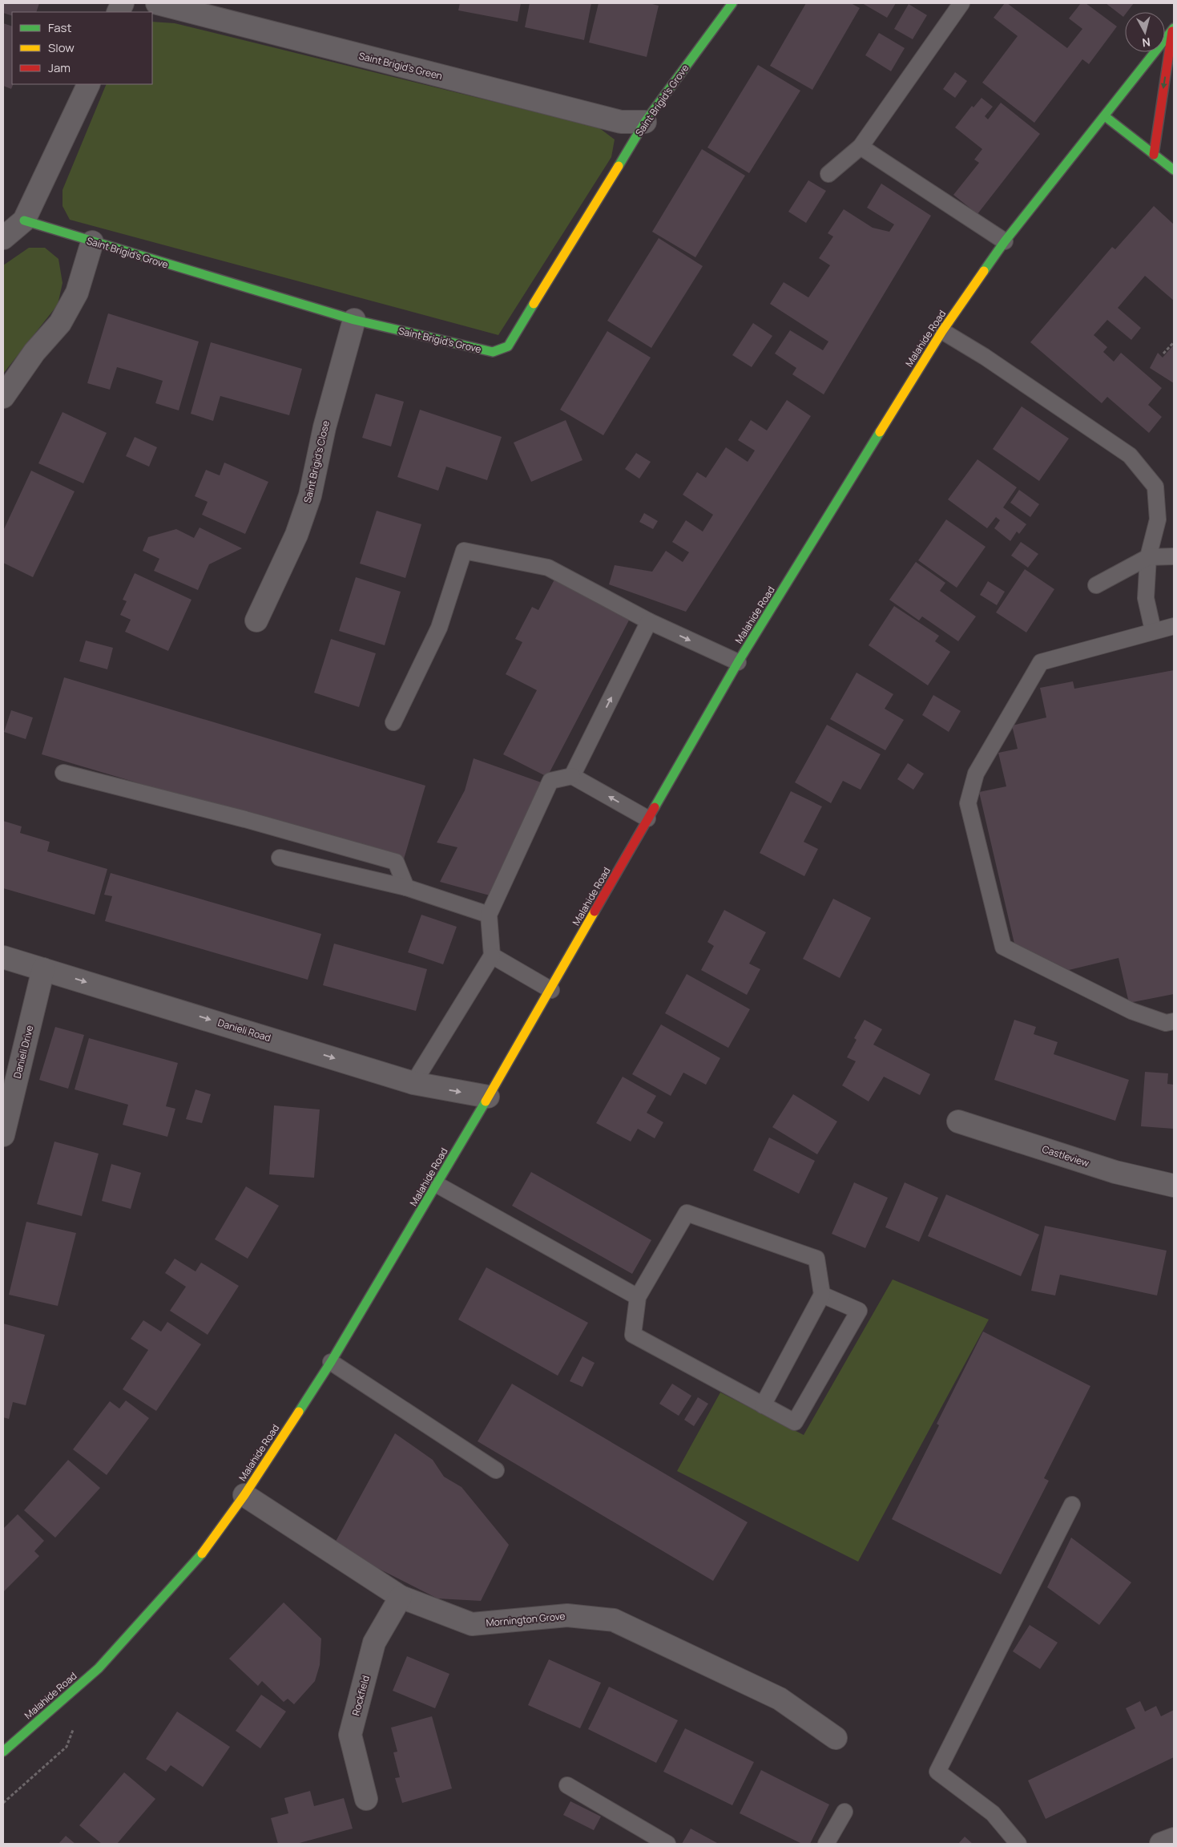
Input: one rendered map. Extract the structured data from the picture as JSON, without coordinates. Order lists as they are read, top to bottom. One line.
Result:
{"streets":{"main road":["Saint Brigid's Grove","Malahide Road"],"street":["Saint Brigid's Green","Saint Brigid's Close","Danieli Road","Danieli Drive","Castleview","Mornington Grove","Rockfield"]},"crossings":[["Saint Brigid's Green","Saint Brigid's Grove"],["Saint Brigid's Grove","Saint Brigid's Close"],["Malahide Road","Danieli Road"],["Malahide Road","Mornington Grove"],["Danieli Road","Danieli Drive"],["Mornington Grove","Rockfield"]],"one_way":["Danieli Road"],"legend":["Fast","Slow","Jam"],"north":"bottom"}
